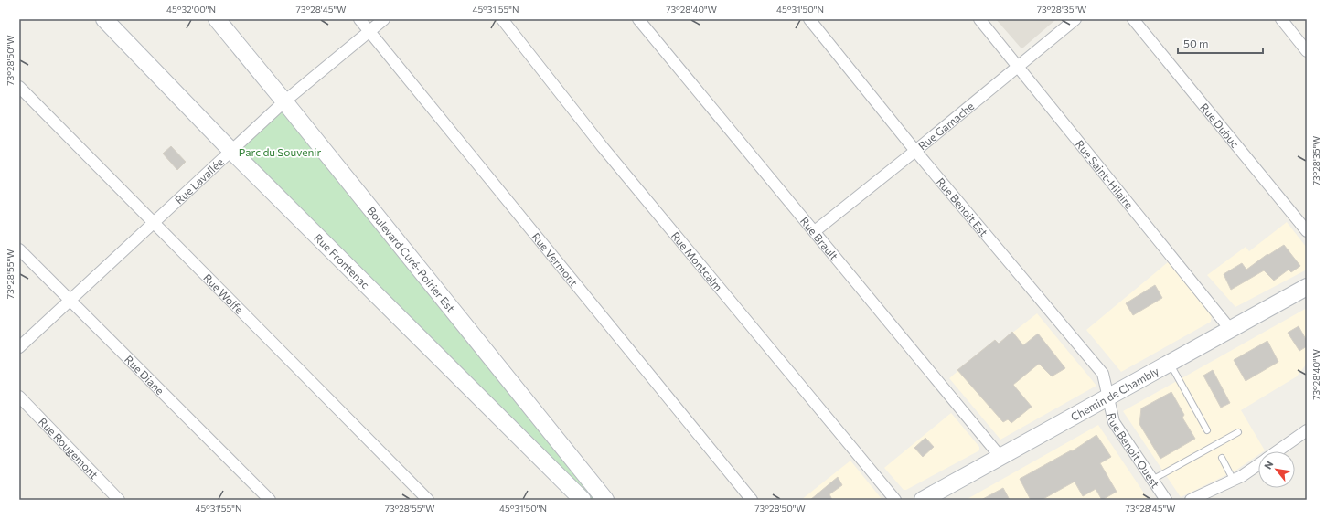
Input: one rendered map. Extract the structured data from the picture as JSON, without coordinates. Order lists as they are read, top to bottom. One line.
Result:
{"streets":{"main road":["Boulevard Curé-Poirier Est","Rue Frontenac","Chemin de Chambly"],"street":["Rue Dubuc","Rue Gamache","Rue Saint-Hilaire","Rue Lavallée","Rue Benoit Est","Rue Brault","Rue Vermont","Rue Montcalm","Rue Wolfe","Rue Diane","Rue Rougemont","Rue Benoit Ouest"]},"crossings":[["Rue Gamache","Rue Saint-Hilaire"],["Rue Gamache","Rue Benoit Est"],["Rue Gamache","Rue Brault"],["Rue Saint-Hilaire","Chemin de Chambly"],["Rue Lavallée","Boulevard Curé-Poirier Est"],["Rue Lavallée","Rue Vermont"],["Rue Lavallée","Rue Frontenac"],["Rue Lavallée","Rue Wolfe"],["Rue Lavallée","Rue Diane"],["Rue Benoit Est","Chemin de Chambly"],["Rue Benoit Est","Rue Benoit Ouest"],["Rue Brault","Chemin de Chambly"],["Chemin de Chambly","Rue Benoit Ouest"]],"parks":["Parc du Souvenir"],"scale_bar":"50 m","north":"top left","coordinates":["45°32'00\"N","73°28'45\"W","45°31'55\"N","73°28'40\"W","45°31'50\"N","73°28'35\"W","73°28'50\"W","73°28'55\"W"]}
